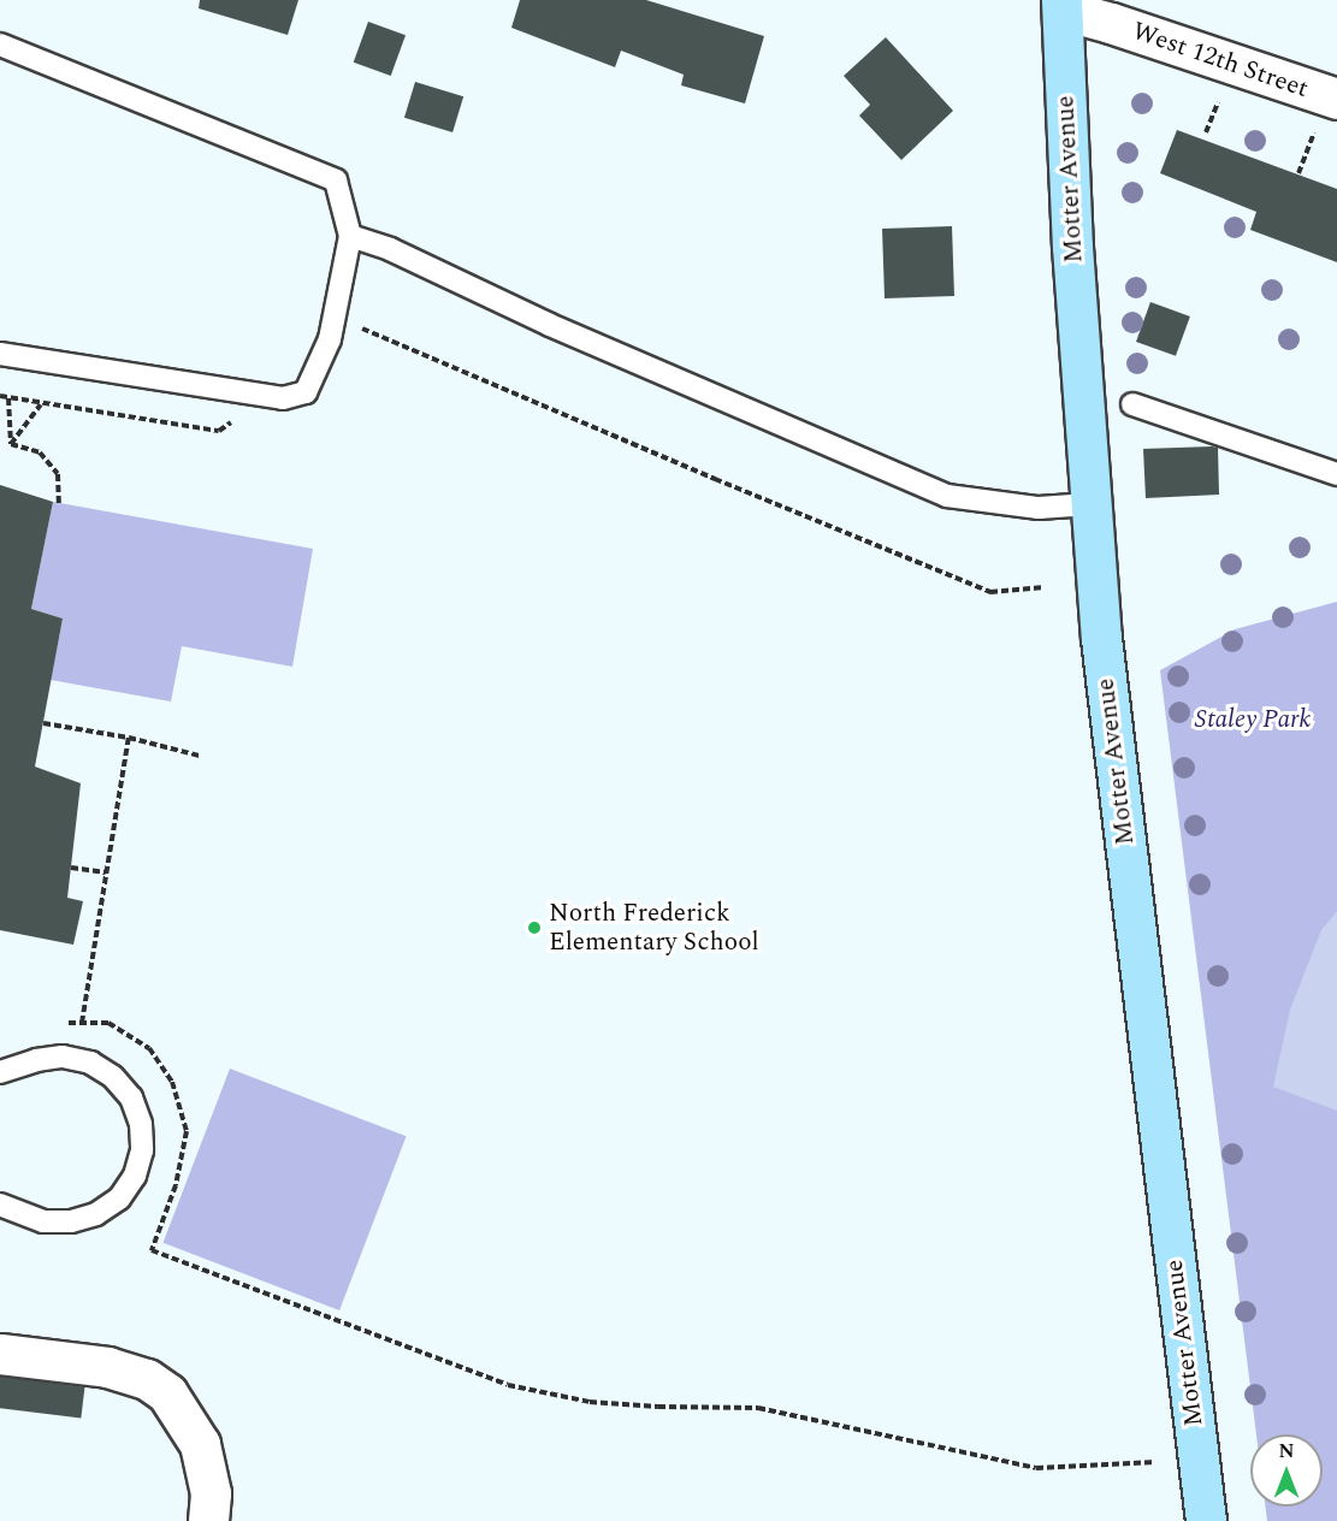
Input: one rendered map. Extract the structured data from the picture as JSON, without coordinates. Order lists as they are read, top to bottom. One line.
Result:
{"streets":{"main road":["Motter Avenue"],"street":["West 12th Street"]},"crossings":[["West 12th Street","Motter Avenue"]],"parks":["Staley Park"],"places":["North Frederick Elementary School"],"north":"top"}
